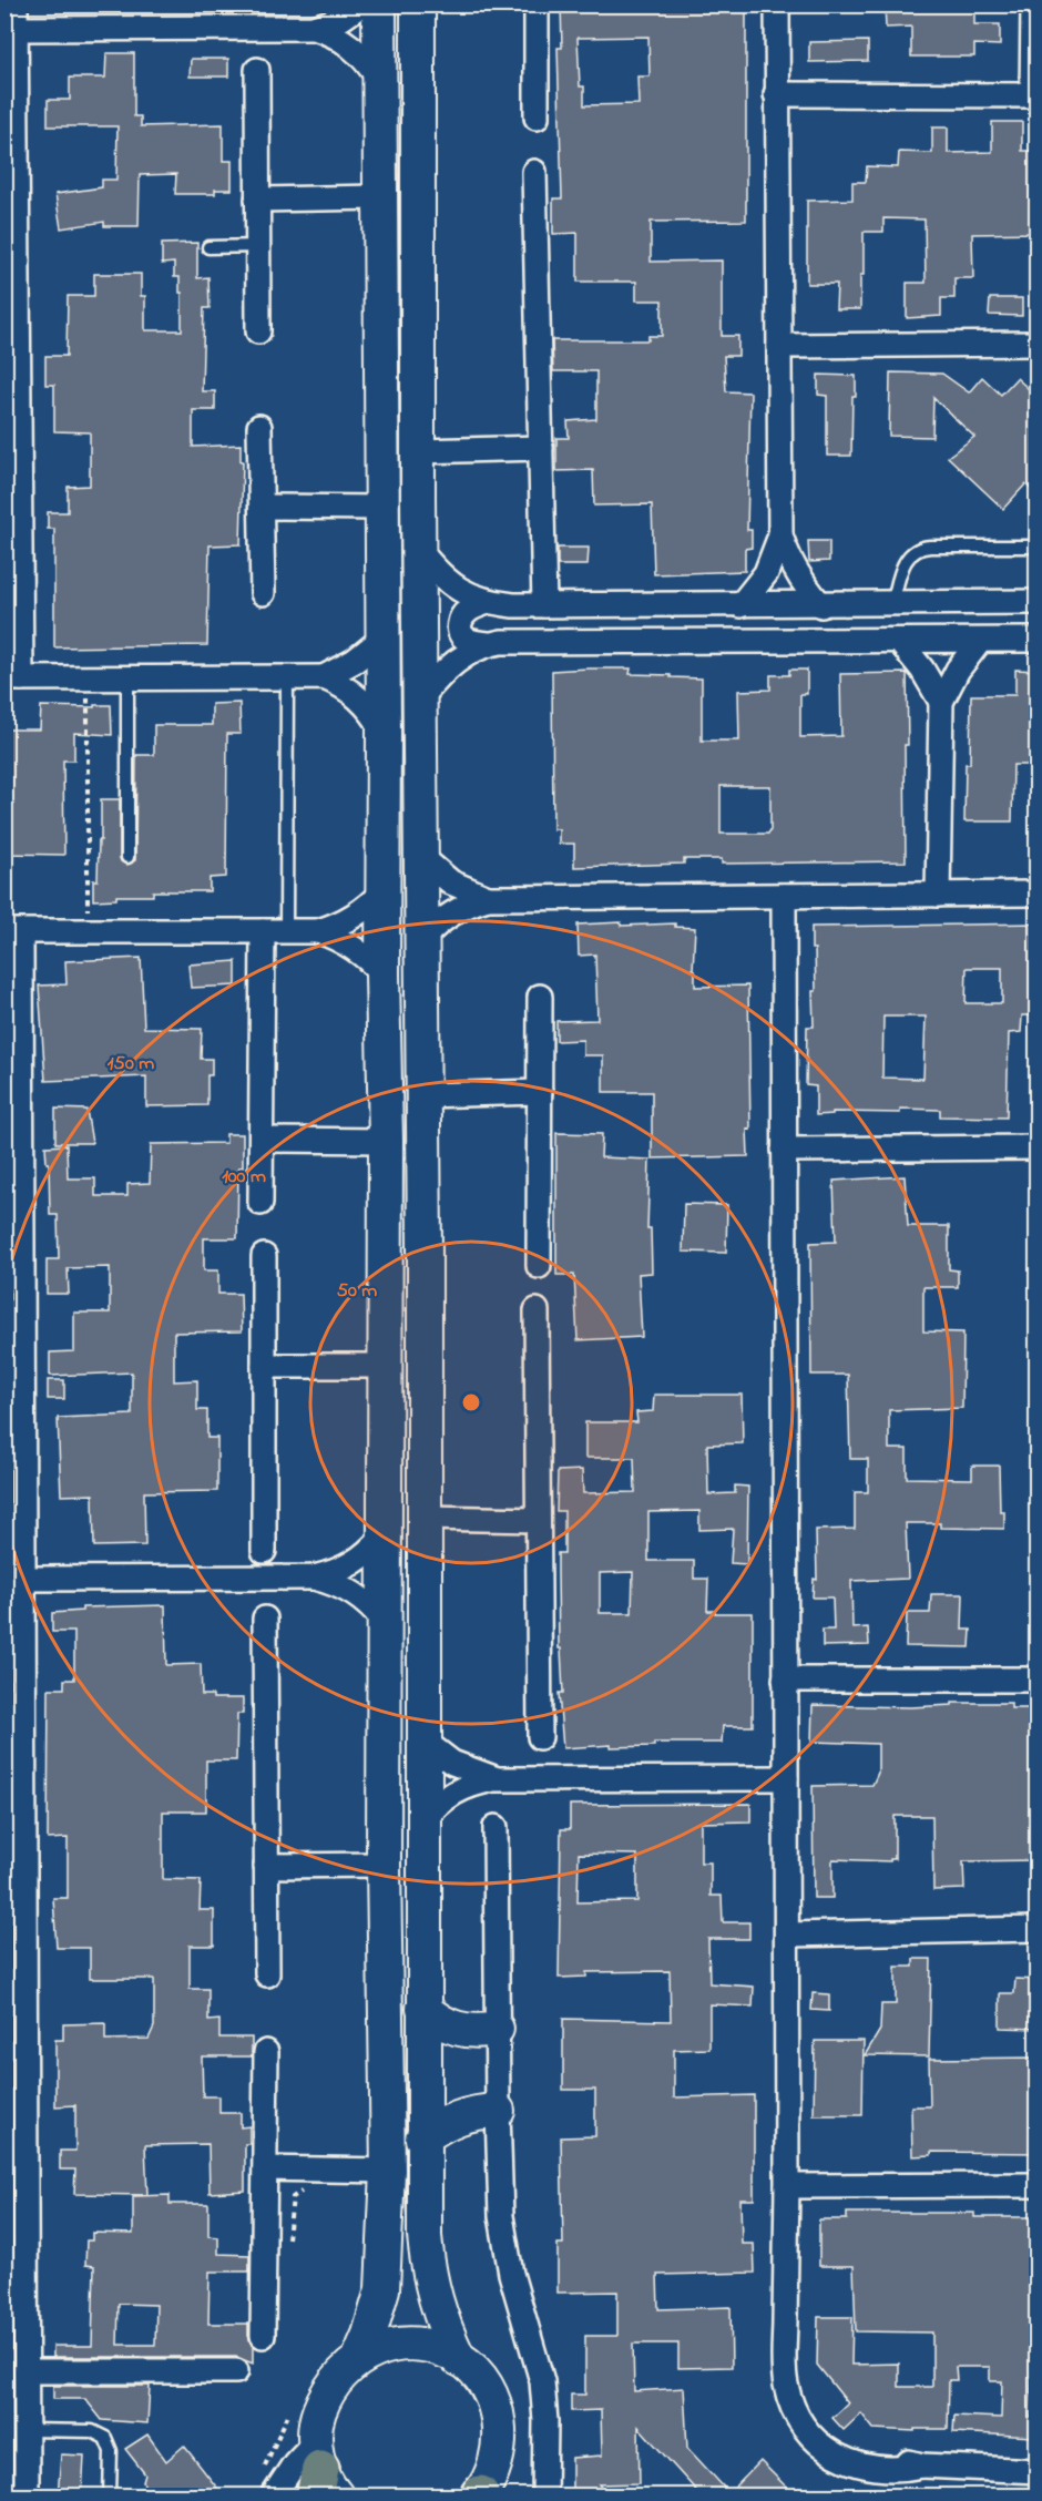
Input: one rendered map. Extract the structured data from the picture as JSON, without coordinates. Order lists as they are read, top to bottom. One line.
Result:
{"rings":["150 m","100 m","50 m"]}
